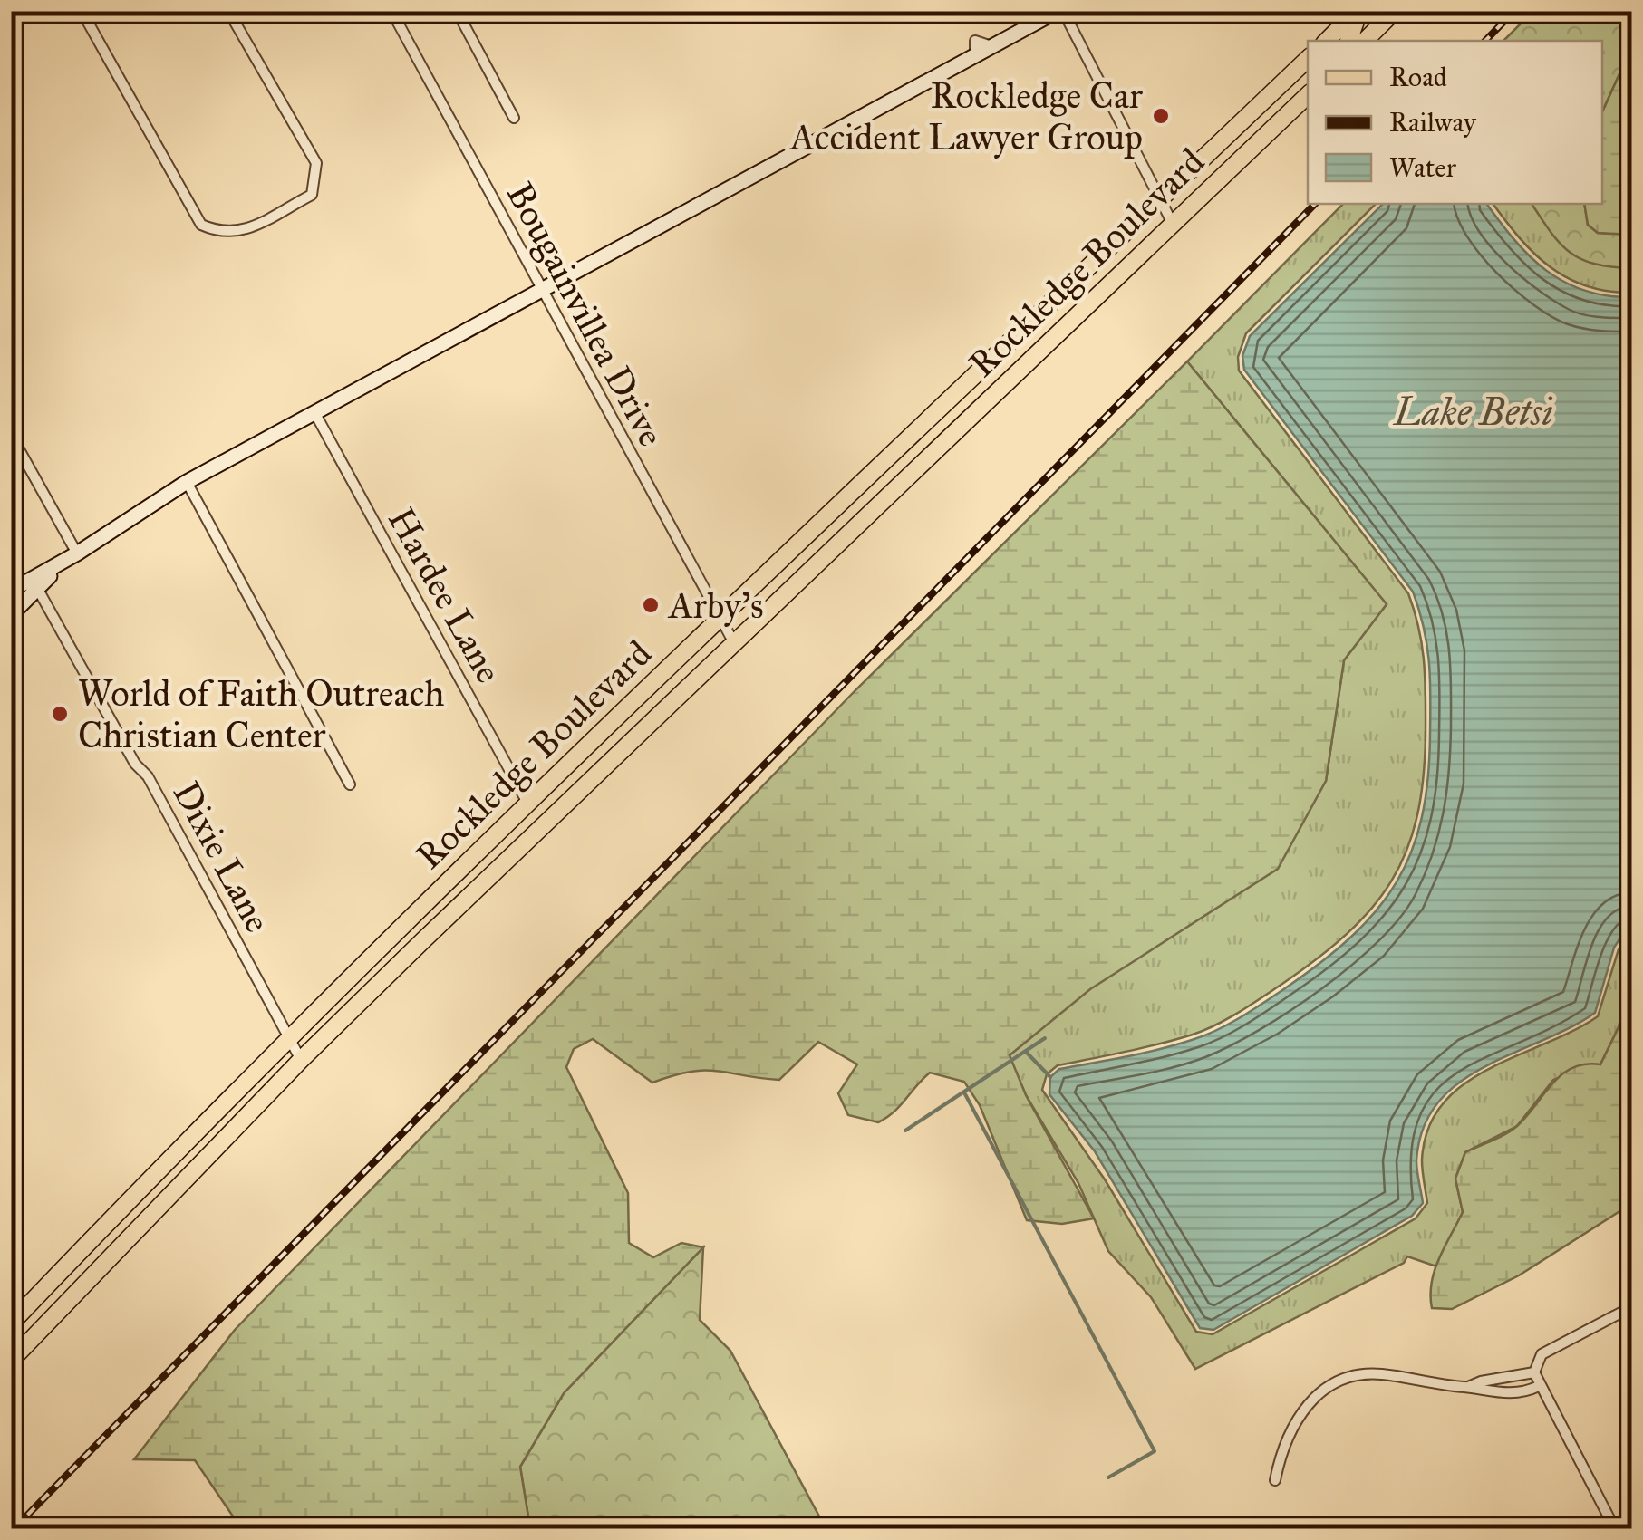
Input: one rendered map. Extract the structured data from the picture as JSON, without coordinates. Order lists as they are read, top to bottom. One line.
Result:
{"streets":{"main road":["Rockledge Boulevard"],"street":["Bougainvillea Drive","Hardee Lane","Dixie Lane"]},"crossings":[["Rockledge Boulevard","Bougainvillea Drive"],["Rockledge Boulevard","Hardee Lane"],["Rockledge Boulevard","Dixie Lane"]],"water":["Lake Betsi"],"places":["Rockledge Car Accident Lawyer Group","Arby's","World of Faith Outreach Christian Center"],"legend":["Road","Railway","Water"]}
